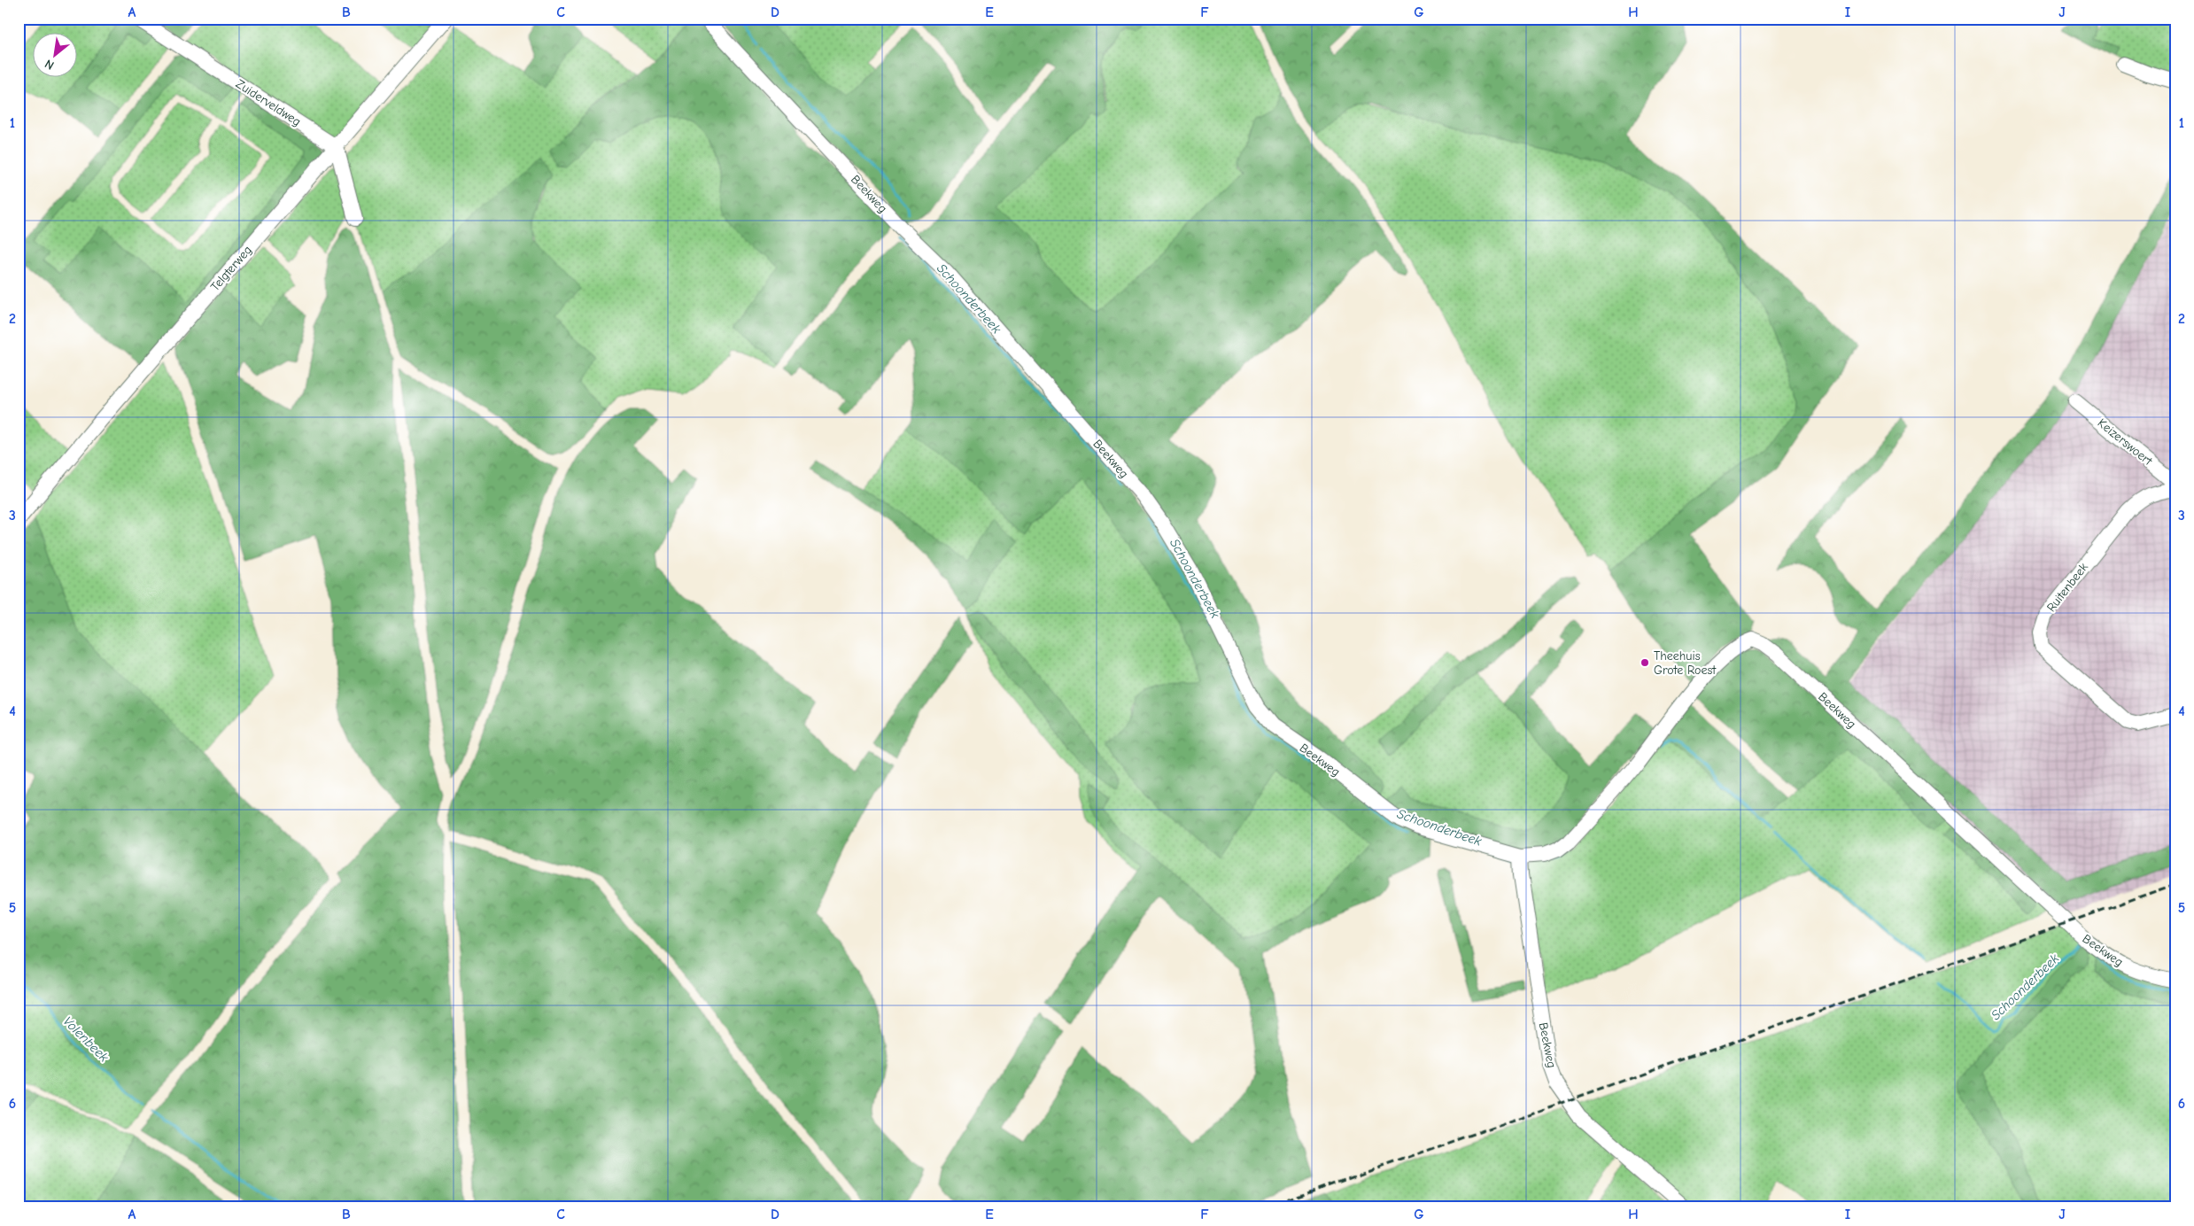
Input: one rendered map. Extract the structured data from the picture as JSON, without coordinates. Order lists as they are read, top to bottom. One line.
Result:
{"streets":{"street":["Zuiderveldweg","Beekweg","Telgterweg","Keizerswoert","Ruitenbeek"]},"crossings":[["Zuiderveldweg","Telgterweg"]],"water":["Schoonderbeek","Volenbeek"],"places":["Theehuis Grote Roest"],"north":"bottom left","grid":{"columns":["A","B","C","D","E","F","G","H","I","J"],"rows":["1","2","3","4","5","6"]}}
